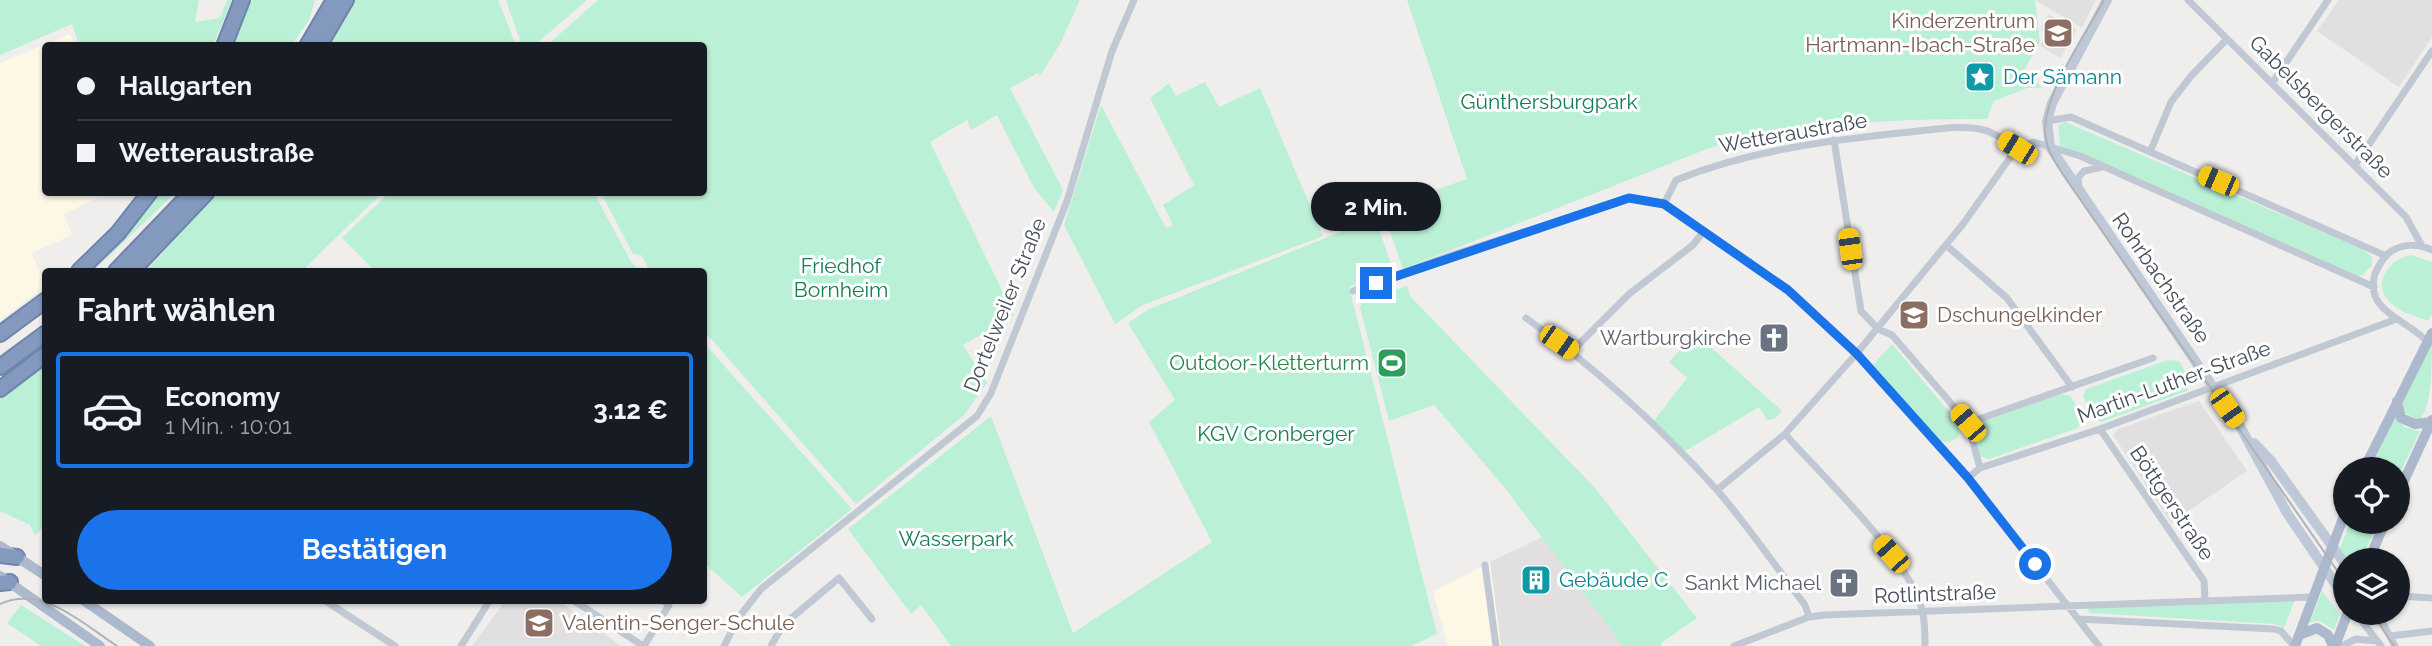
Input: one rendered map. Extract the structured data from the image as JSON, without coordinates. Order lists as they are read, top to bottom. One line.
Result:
{"streets":{"street":["Gabelsbergerstraße","Wetteraustraße","Rohrbachstraße","Dortelweiler Straße","Martin-Luther-Straße","Böttgerstraße","Rotlintstraße"]},"crossings":[["Rohrbachstraße","Martin-Luther-Straße"],["Martin-Luther-Straße","Böttgerstraße"],["Böttgerstraße","Rotlintstraße"]],"parks":["Günthersburgpark","Friedhof Bornheim","KGV Cronberger","Wasserpark"],"places":{"school or university":["Kinderzentrum Hartmann-Ibach-Straße","Dschungelkinder","Valentin-Senger-Schule"],"place":["Der Sämann"],"church":["Wartburgkirche","Sankt Michael"],"sports":["Outdoor-Kletterturm"],"building":["Gebäude C"]},"page":{"banner":["Hallgarten","Wetteraustraße"],"bubble":"2 Min.","heading":"Fahrt wählen","list":[{"name":"Economy","note":"1 Min. · 10:01","value":"3.12 €"}],"buttons":"Bestätigen"}}
